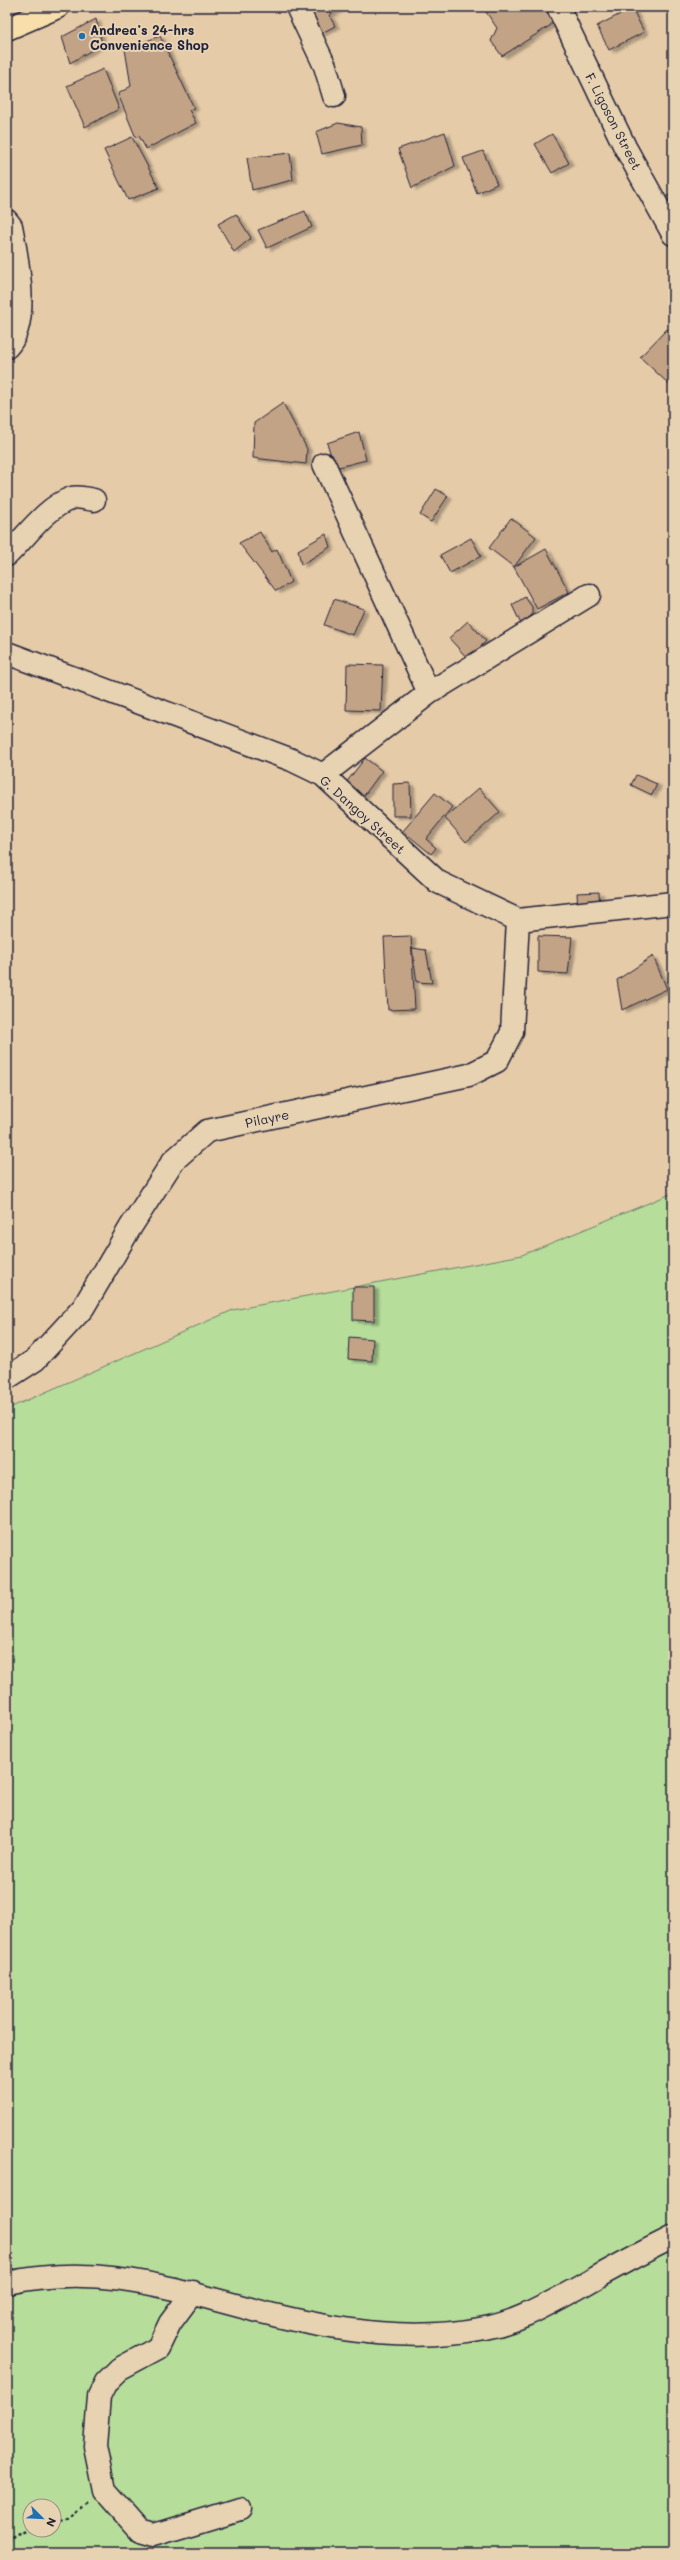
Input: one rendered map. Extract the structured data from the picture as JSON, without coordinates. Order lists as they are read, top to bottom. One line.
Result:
{"streets":{"street":["F. Ligoson Street","G. Dangoy Street","Pilayre"]},"crossings":[["G. Dangoy Street","Pilayre"]],"places":["Andrea’s 24-hrs Convenience Shop"],"north":"bottom right"}
